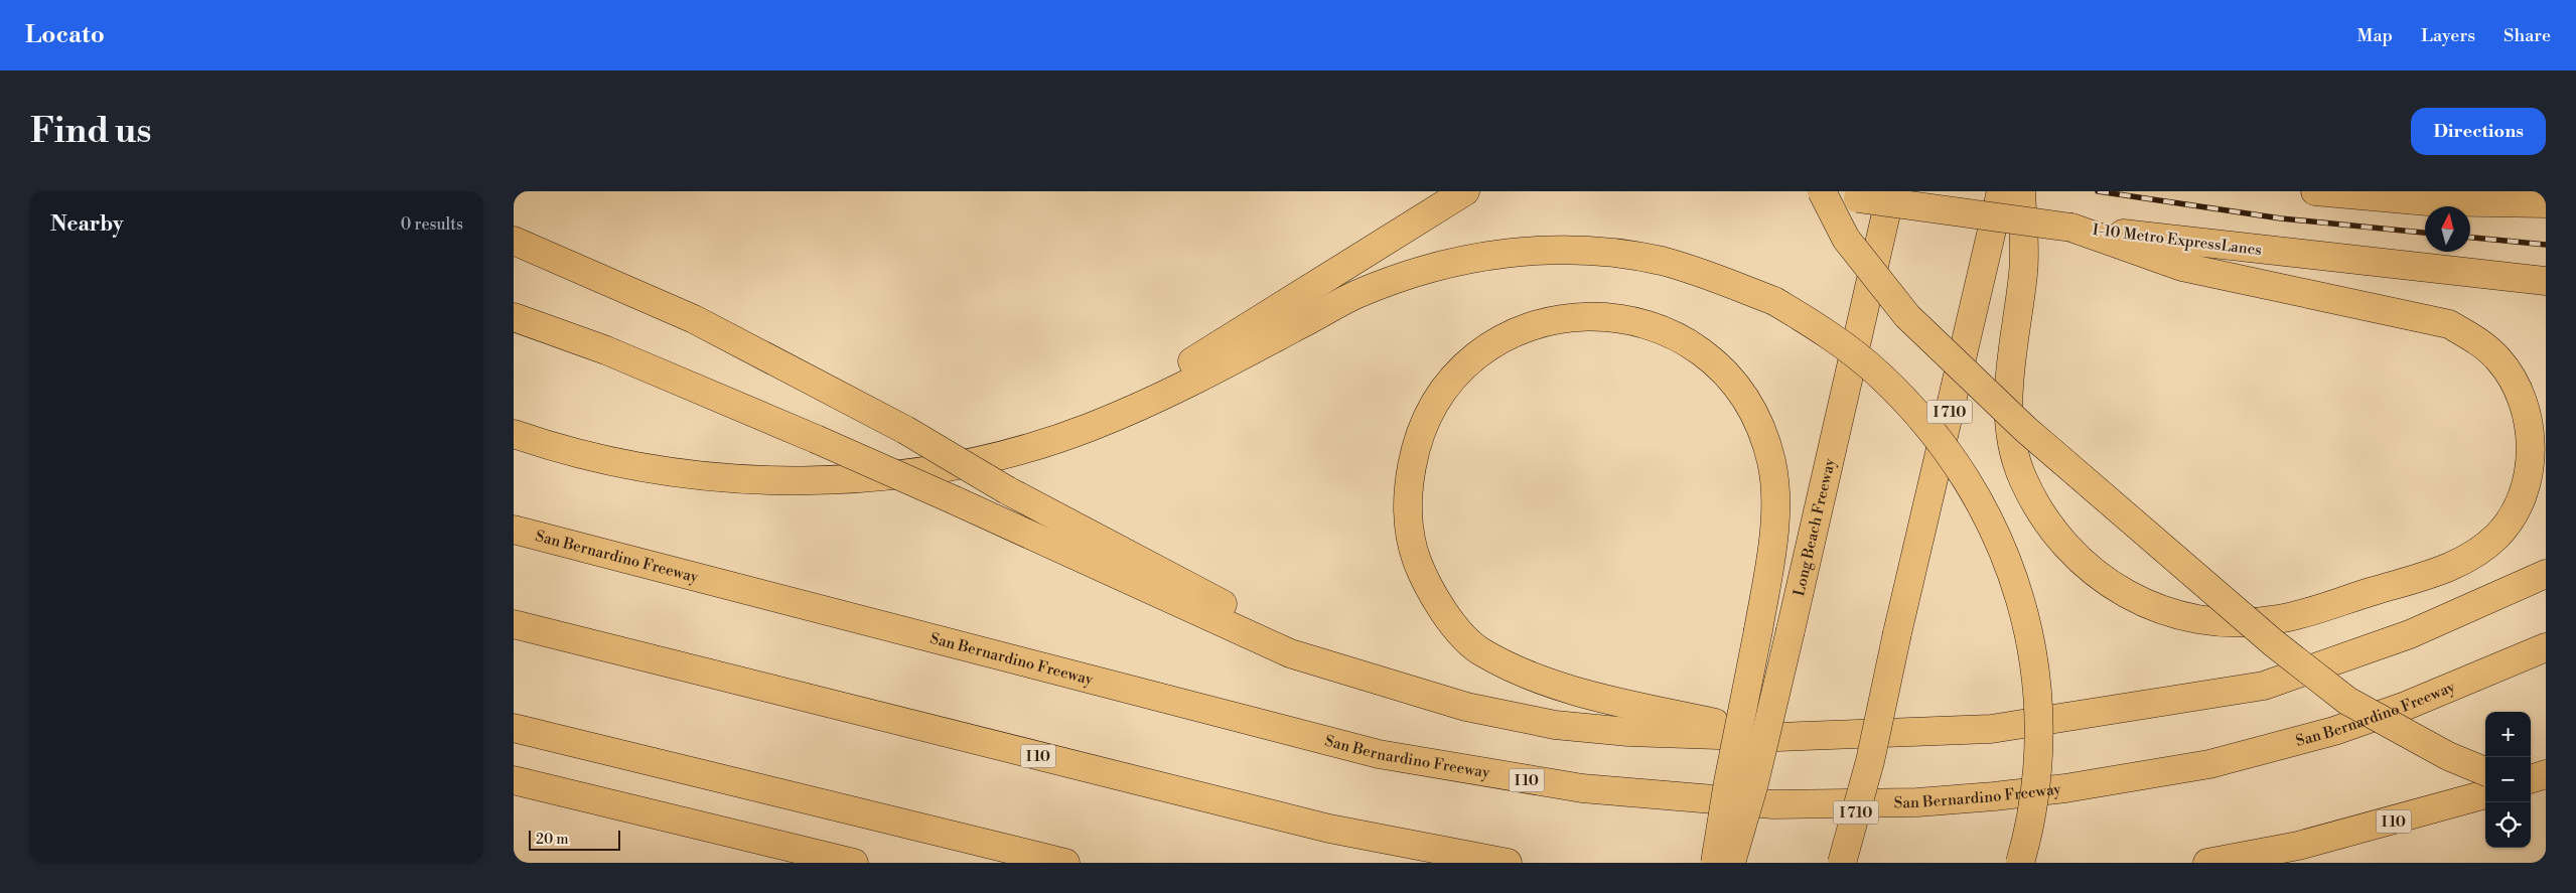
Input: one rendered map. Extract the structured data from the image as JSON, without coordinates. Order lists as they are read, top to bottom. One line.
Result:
{"streets":{"highway":["I-10 Metro ExpressLanes","I 710","Long Beach Freeway","San Bernardino Freeway","I 10"]},"scale_bar":"20 m","north":"top","page":{"header":"Locato","nav":["Map","Layers","Share"],"buttons":"Directions","title":"Find us","heading":["Nearby","0 results"],"map_buttons":["+","−"],"scale":"20 m"}}
